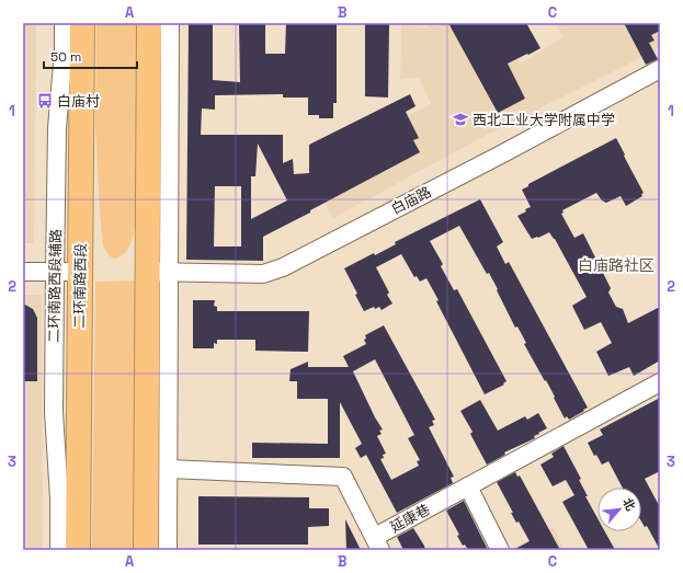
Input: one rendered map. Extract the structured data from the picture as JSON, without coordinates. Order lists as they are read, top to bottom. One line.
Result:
{"streets":{"highway":["二环南路西段"],"street":["白庙路","二环南路西段辅路","延康巷"]},"districts":["白庙路社区"],"places":{"bus stop":["白庙村"],"school or university":["西北工业大学附属中学"]},"scale_bar":"50 m","north":"top right","grid":{"columns":["A","B","C"],"rows":["1","2","3"]}}
